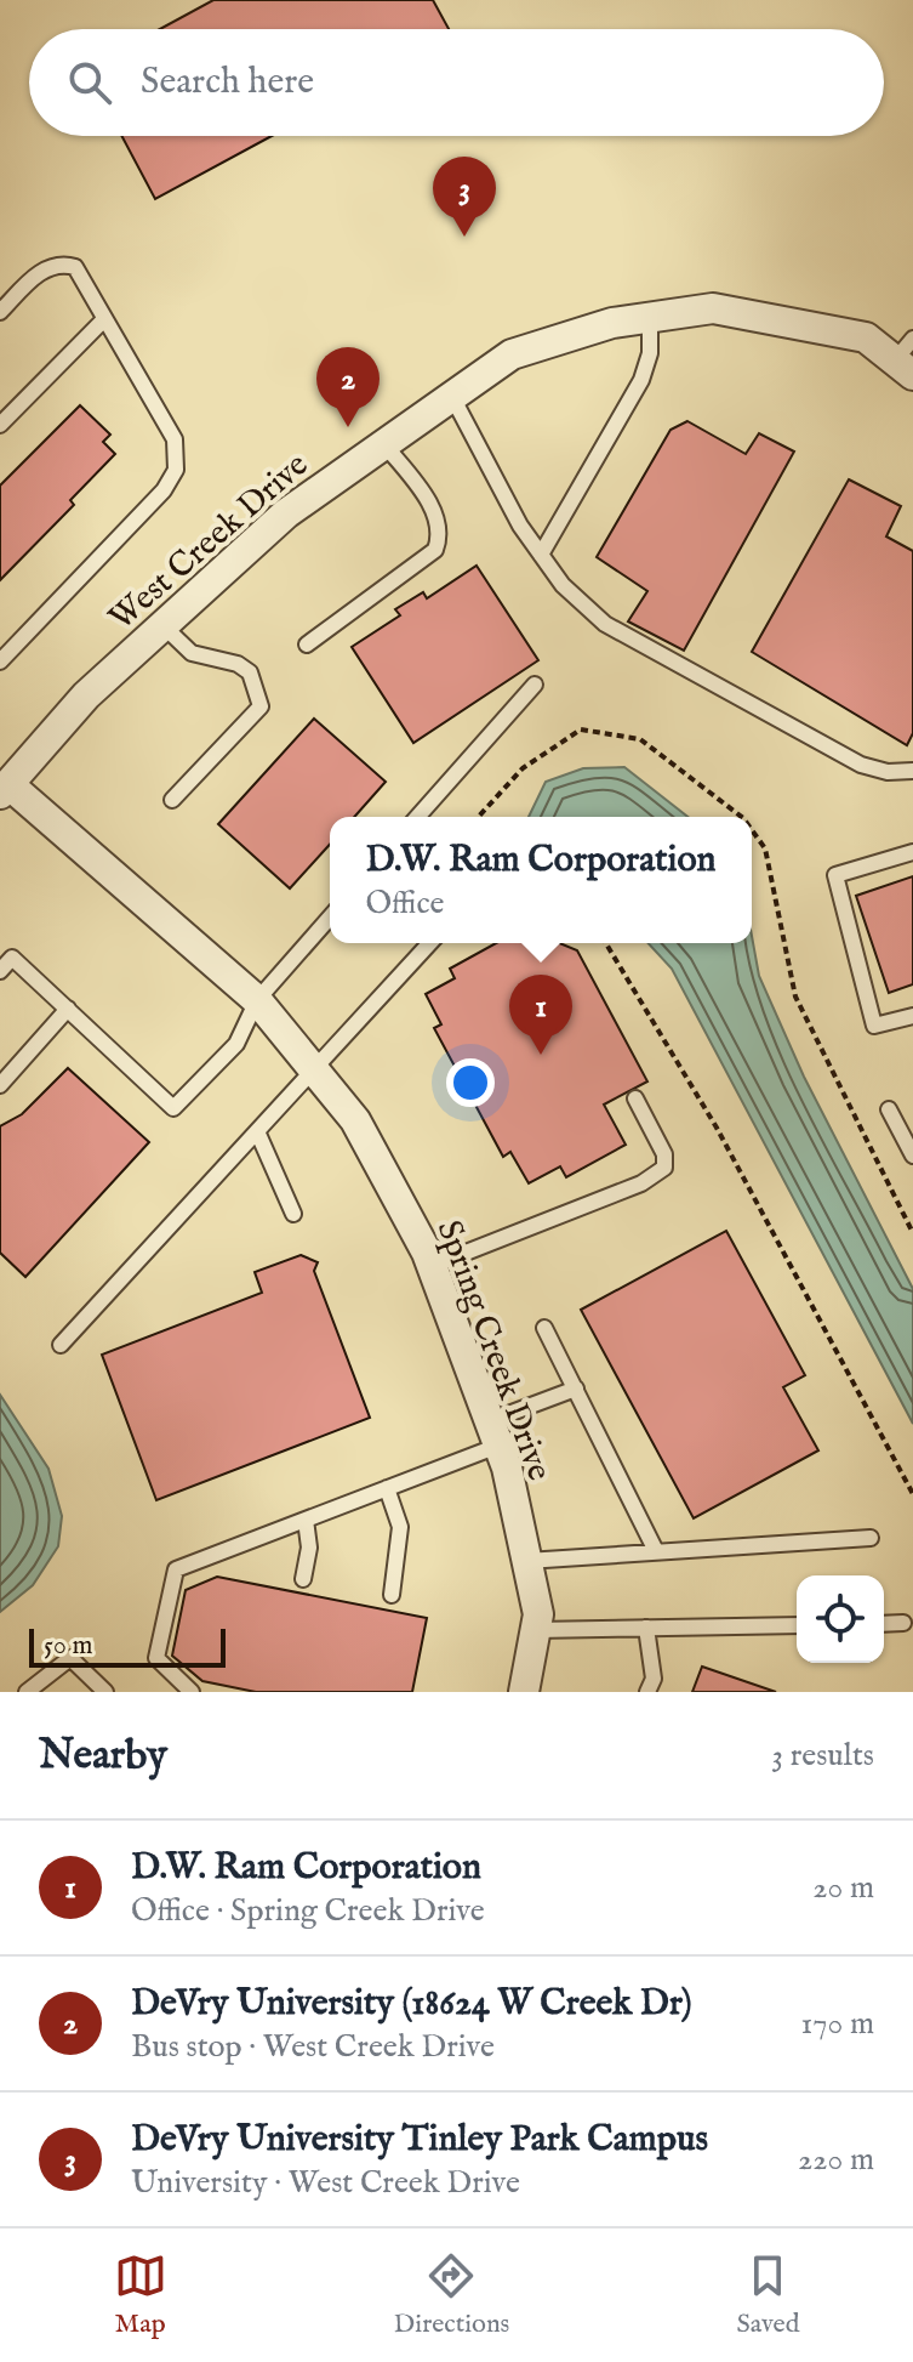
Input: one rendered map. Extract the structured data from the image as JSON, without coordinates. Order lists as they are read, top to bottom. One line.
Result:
{"streets":{"street":["West Creek Drive","Spring Creek Drive"]},"crossings":[["West Creek Drive","Spring Creek Drive"]],"scale_bar":"50 m","page":{"search":"Search here","pins":["3","2","1"],"popup":["D.W. Ram Corporation","Office"],"scale":"50 m","heading":["Nearby","3 results"],"list":[{"mark":"1","name":"D.W. Ram Corporation","note":"Office · Spring Creek Drive","value":"20 m"},{"mark":"2","name":"DeVry University (18624 W Creek Dr)","note":"Bus stop · West Creek Drive","value":"170 m"},{"mark":"3","name":"DeVry University Tinley Park Campus","note":"University · West Creek Drive","value":"220 m"}],"nav":["Map","Directions","Saved"]}}
